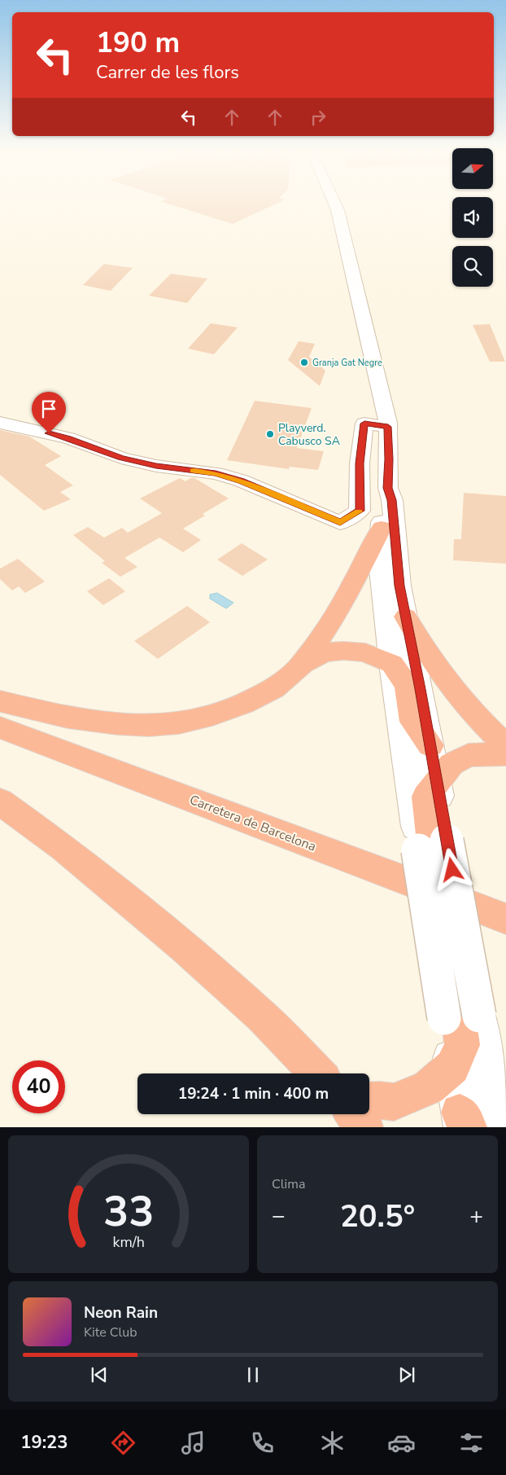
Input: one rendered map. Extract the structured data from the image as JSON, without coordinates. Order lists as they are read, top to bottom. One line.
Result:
{"streets":{"highway":["Carretera de Barcelona"]},"places":["Granja Gat Negre","Playverd. Cabusco SA"],"north":"right","page":{"turn":["190 m","Carrer de les flors"],"limit":"40","trip":"19:24 · 1 min · 400 m","tile":"Clima","heat":["−","20.5°","+"],"song":["Neon Rain","Kite Club"],"tabs":"19:23","gauge":["33","km/h"]}}
